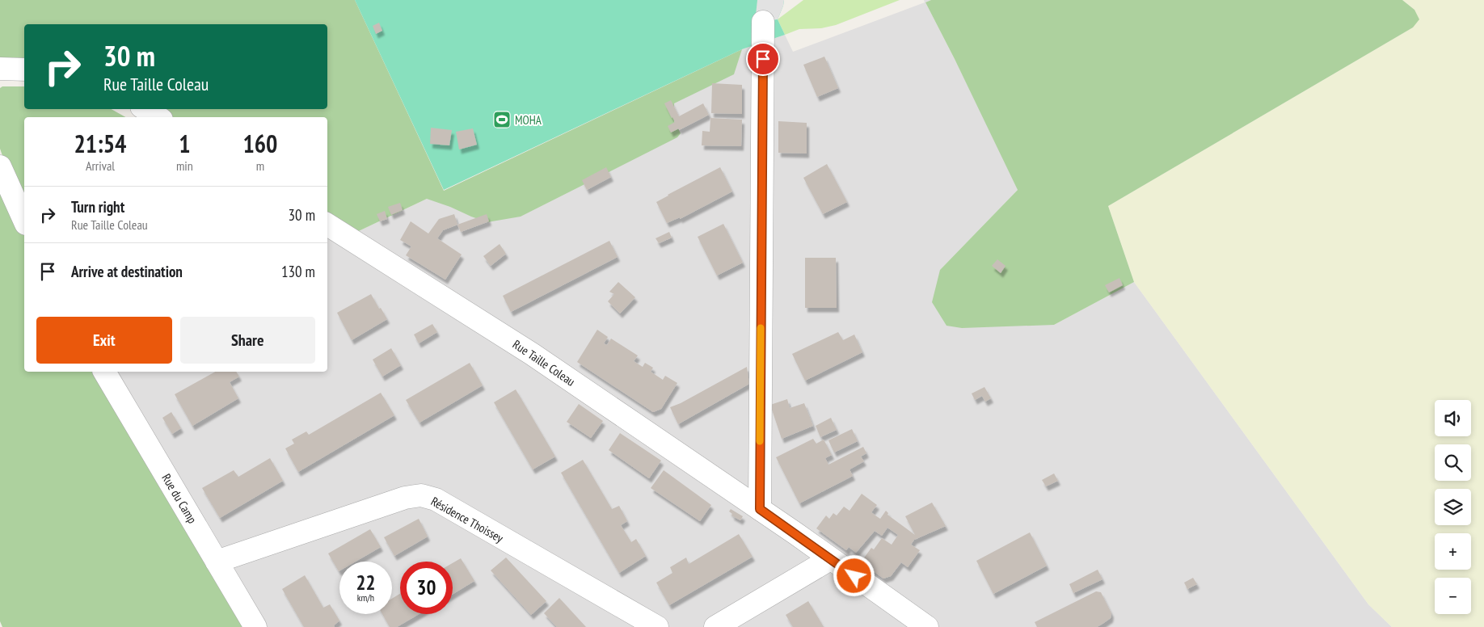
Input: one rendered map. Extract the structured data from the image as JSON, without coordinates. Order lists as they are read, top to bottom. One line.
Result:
{"streets":{"street":["Rue Taille Coleau","Rue du Camp","Résidence Thoissey"]},"crossings":[["Rue du Camp","Résidence Thoissey"]],"places":{"sports":["MOHA"]},"page":{"turn":["30 m","Rue Taille Coleau"],"eta":["21:54","Arrival","1","min","160","m"],"list":[{"name":"Turn right","note":"Rue Taille Coleau","value":"30 m"},{"name":"Arrive at destination","value":"130 m"}],"buttons":["Exit","Share"],"map_buttons":["+","−"],"speed":"22 km/h","limit":"30"}}
